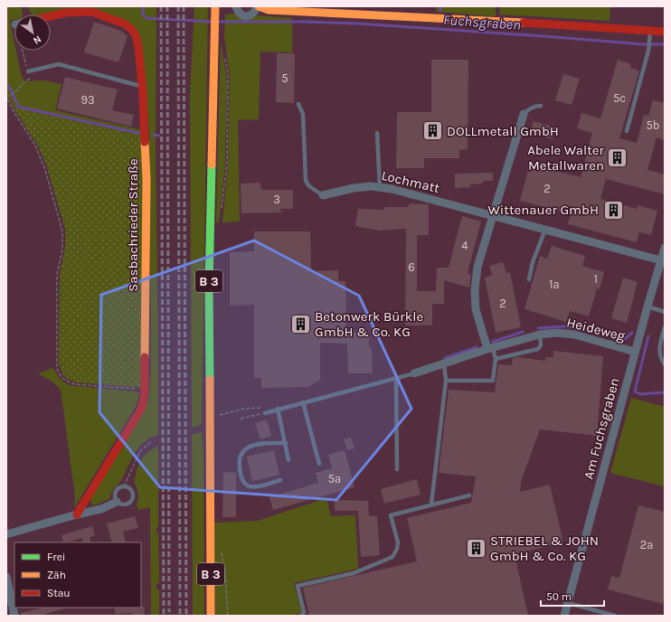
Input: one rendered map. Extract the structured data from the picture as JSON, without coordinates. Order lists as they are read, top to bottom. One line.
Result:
{"streets":{"street":["Lochmatt","Sasbachrieder Straße","B 3","Heideweg","Am Fuchsgraben"]},"crossings":[["Lochmatt","Am Fuchsgraben"],["Heideweg","Am Fuchsgraben"]],"water":["Fuchsgraben"],"places":{"building":["DOLLmetall GmbH","Abele Walter Metallwaren","Wittenauer GmbH","Betonwerk Bürkle GmbH & Co. KG","STRIEBEL & JOHN GmbH & Co. KG"]},"house_numbers":["5","5c","93","5b","2","3","4","6","1","1a","2","5a","2a"],"legend":["Frei","Zäh","Stau"],"scale_bar":"50 m","north":"bottom right"}
